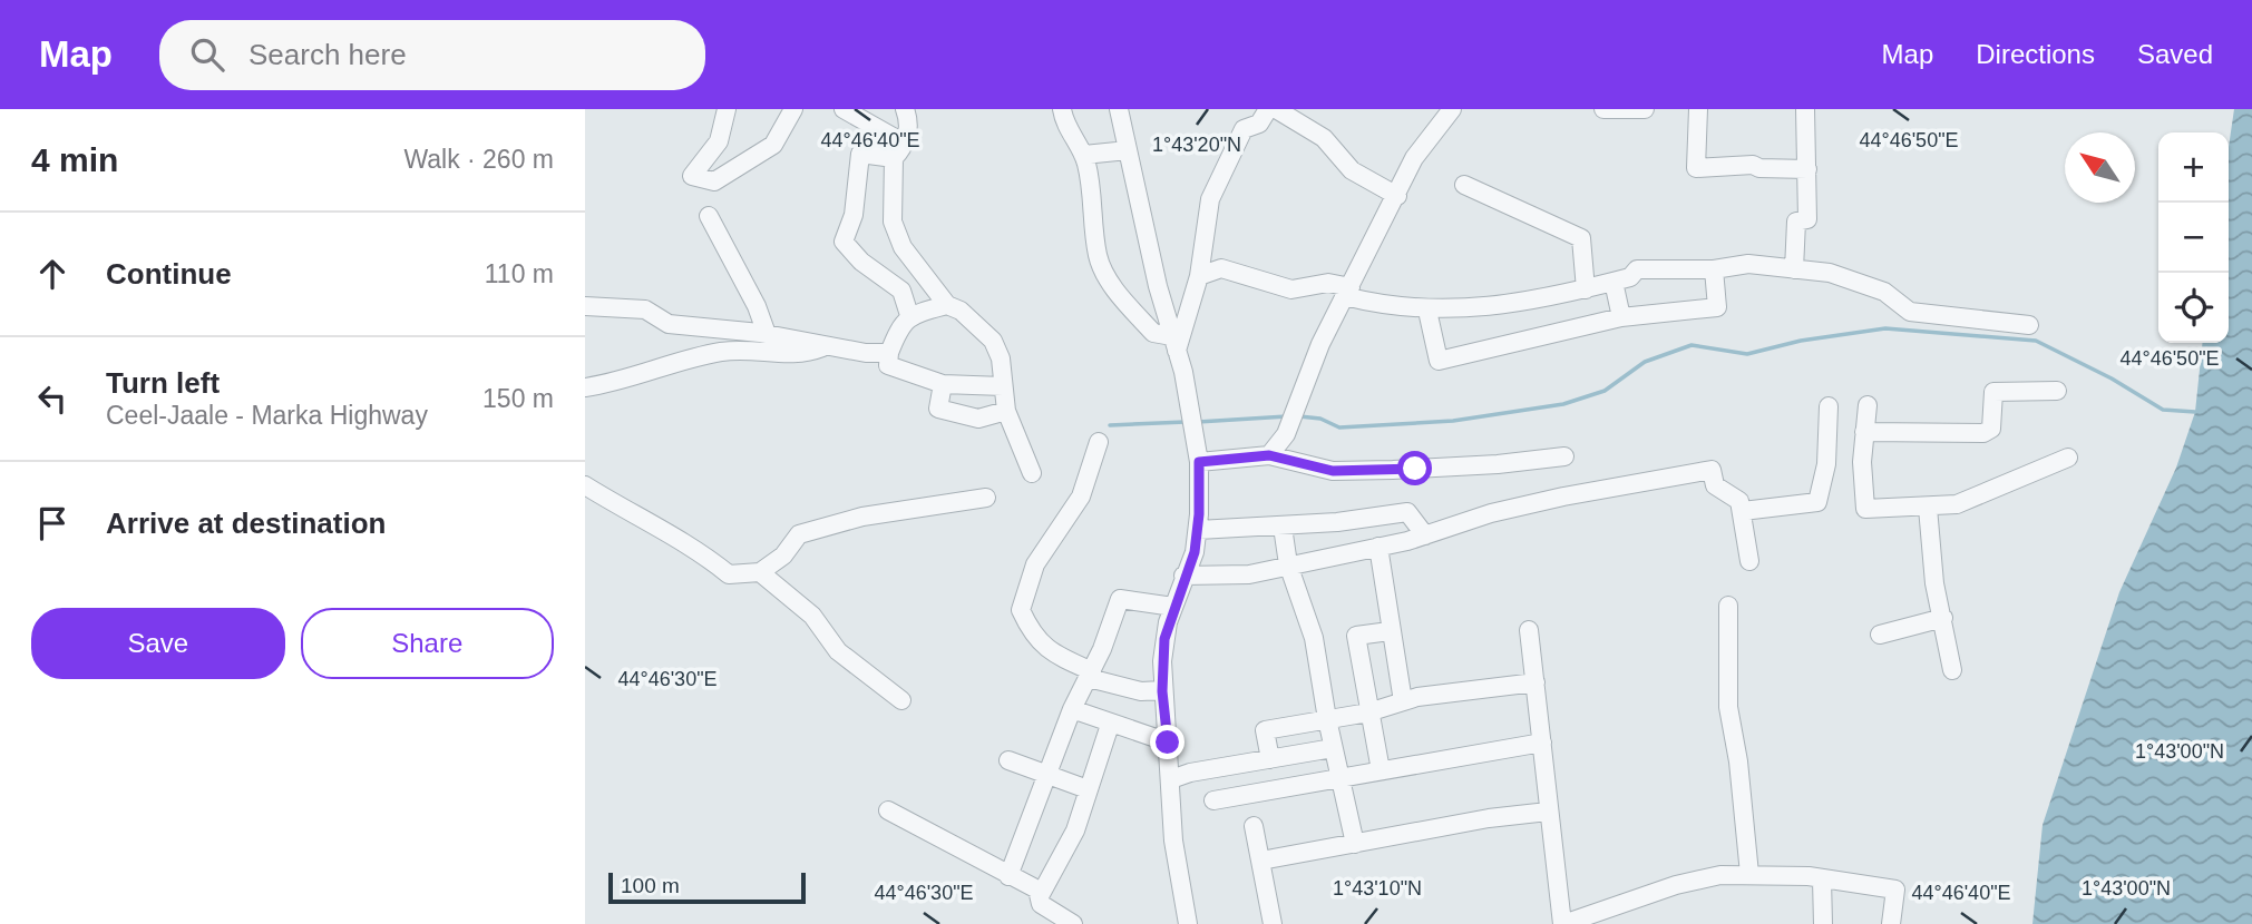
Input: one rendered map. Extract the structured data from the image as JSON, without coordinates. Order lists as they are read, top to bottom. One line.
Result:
{"scale_bar":"100 m","north":"top left","page":{"header":"Map","search":"Search here","nav":["Map","Directions","Saved"],"heading":["4 min","Walk · 260 m"],"map_buttons":["+","−"],"list":[["Continue","110 m"],["Turn left","Ceel-Jaale - Marka Highway","150 m"],"Arrive at destination"],"buttons":["Save","Share"],"scale":"100 m"},"coordinates":["44°46'40\"E","44°46'50\"E","1°43'20\"N","44°46'30\"E","1°43'00\"N","1°43'10\"N"]}
